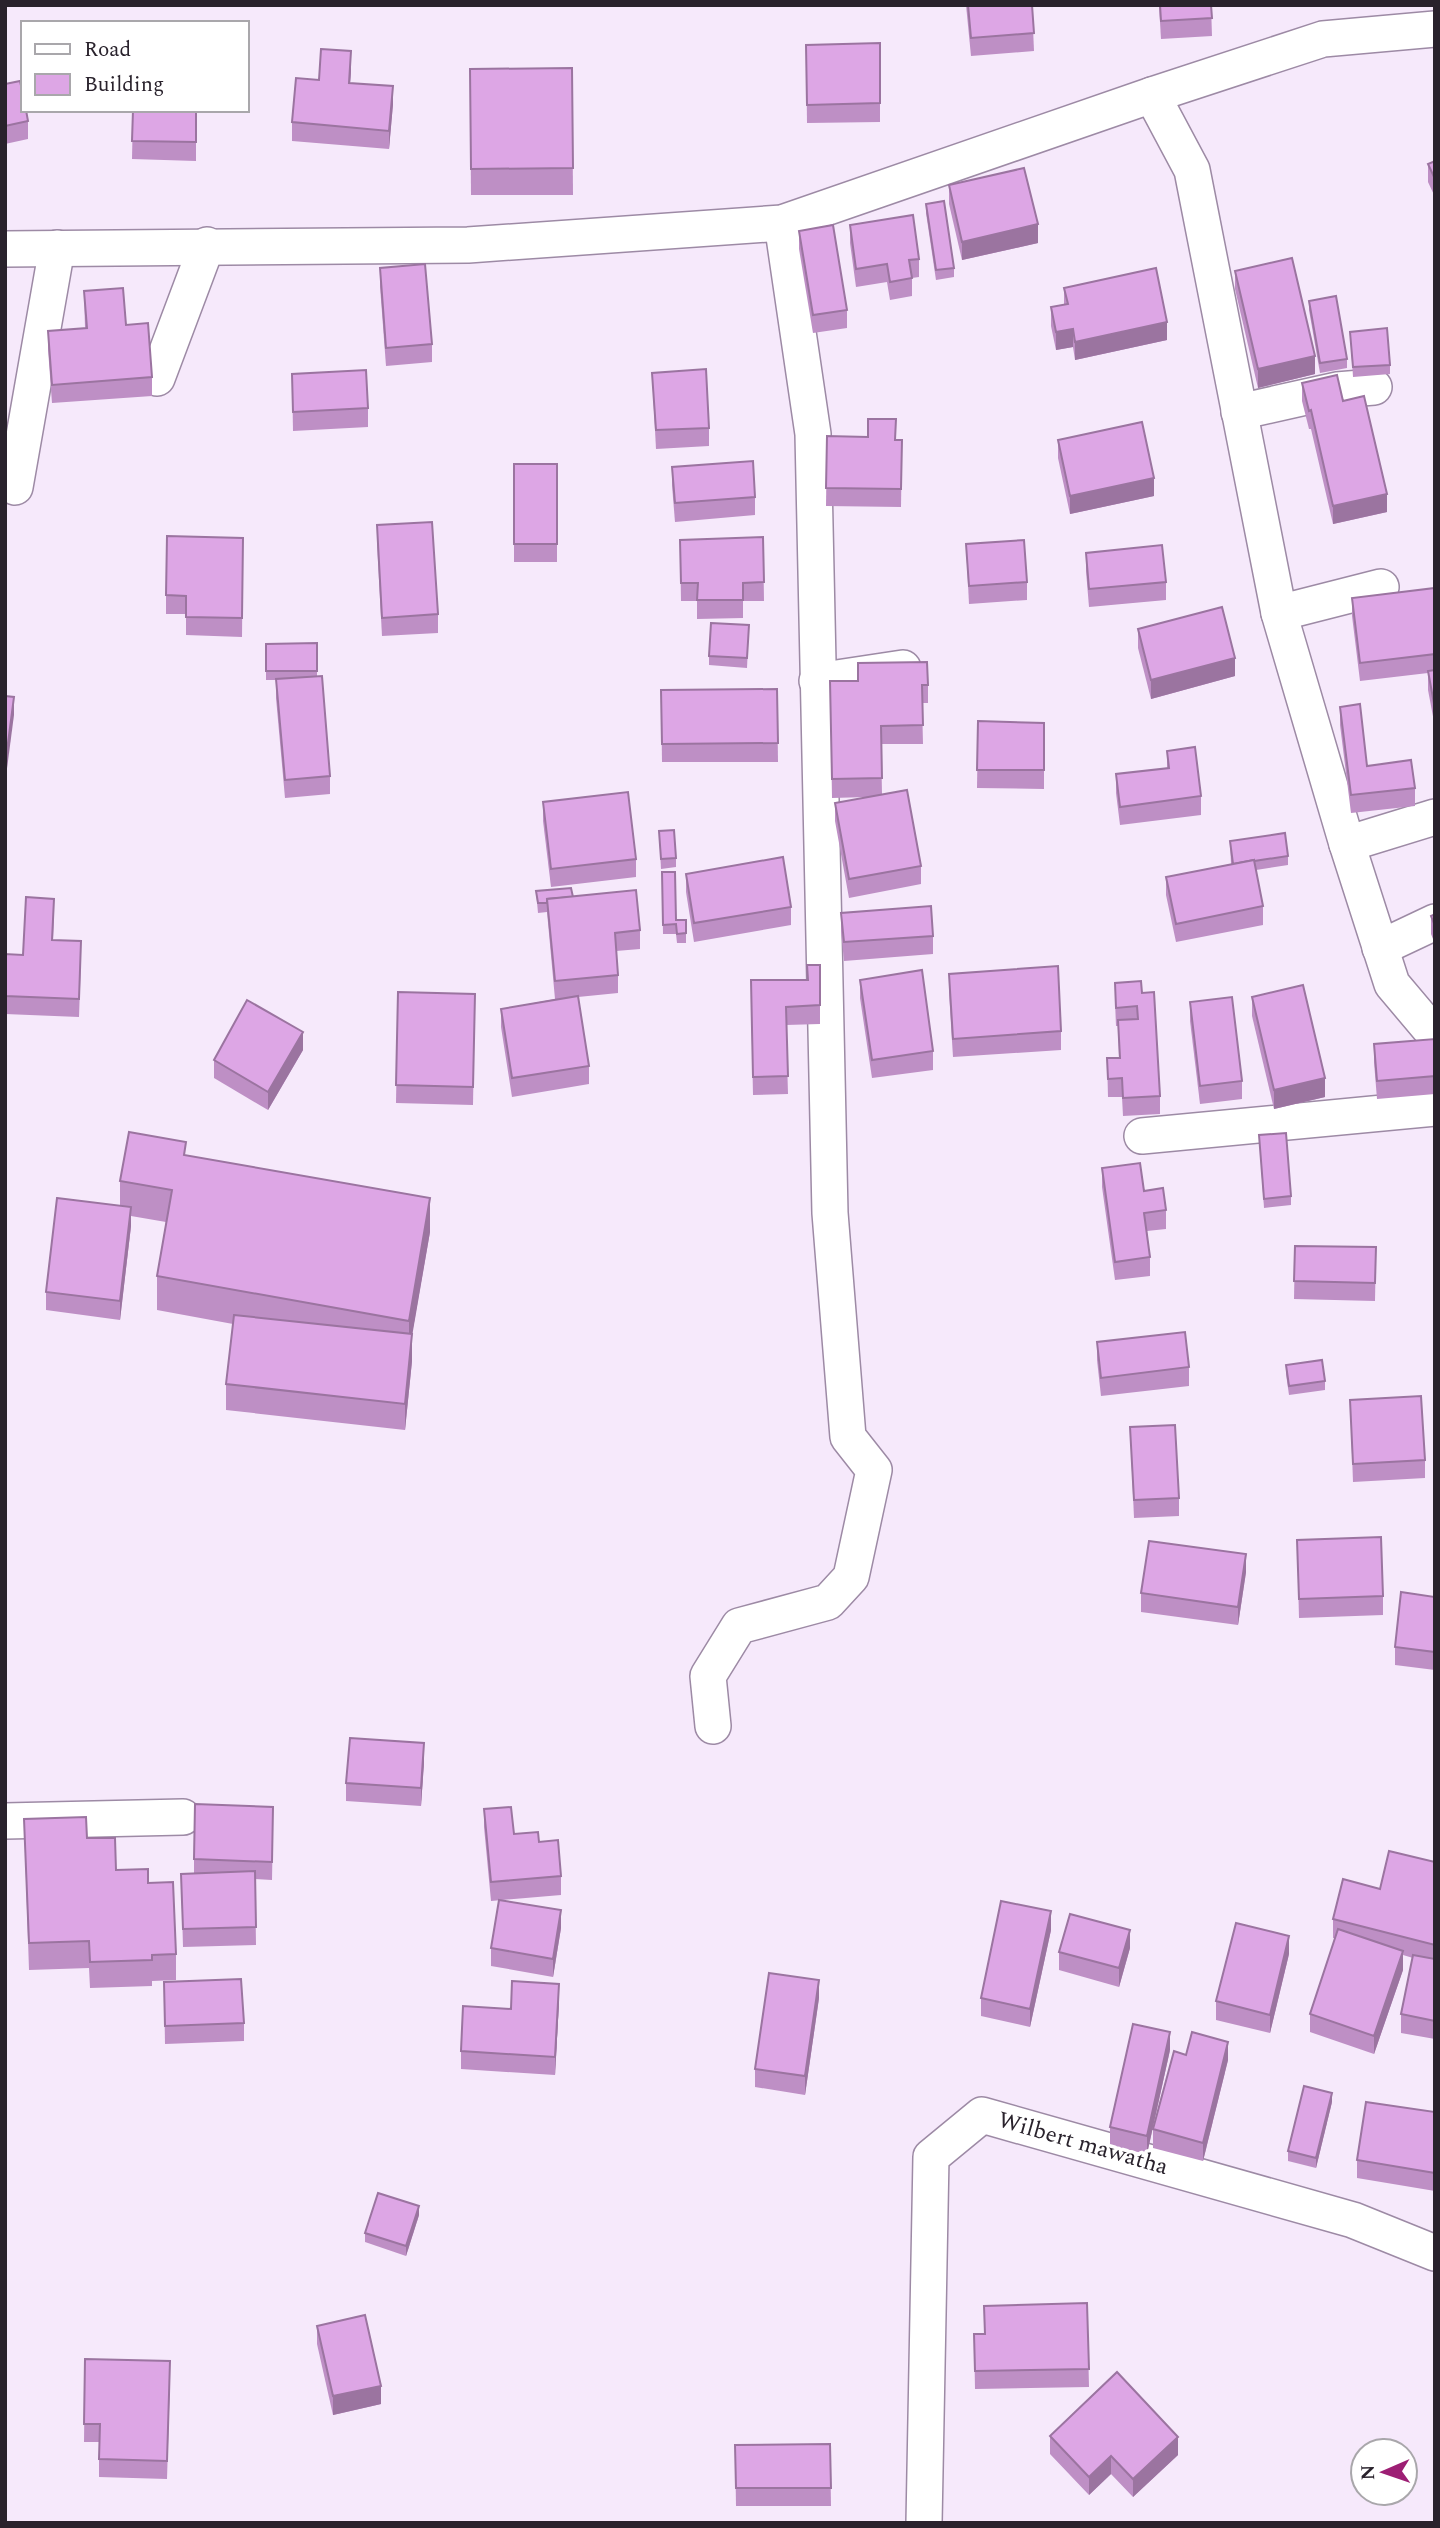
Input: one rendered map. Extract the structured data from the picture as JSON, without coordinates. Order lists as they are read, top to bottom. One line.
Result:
{"streets":{"street":["Wilbert mawatha"]},"legend":["Road","Building"],"north":"left"}
